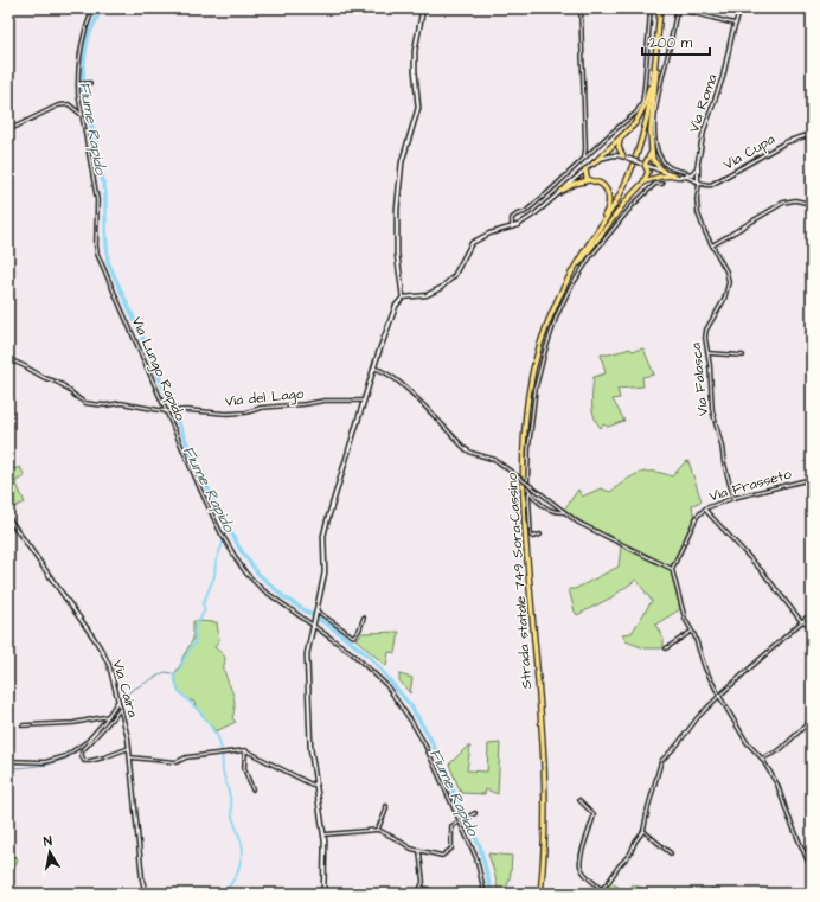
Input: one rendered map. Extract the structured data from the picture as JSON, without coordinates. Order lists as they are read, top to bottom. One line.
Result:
{"streets":{"highway":["Strada statale 749 Sora-Cassino"],"street":["Via Roma","Via Cupa","Via Lungo Rapido","Via Falasca","Via del Lago","Via Frasseto","Via Caira"]},"crossings":[["Via Cupa","Via Falasca"],["Via Lungo Rapido","Via del Lago"],["Via Falasca","Via Frasseto"]],"water":["Fiume Rapido"],"scale_bar":"200 m","north":"top"}
